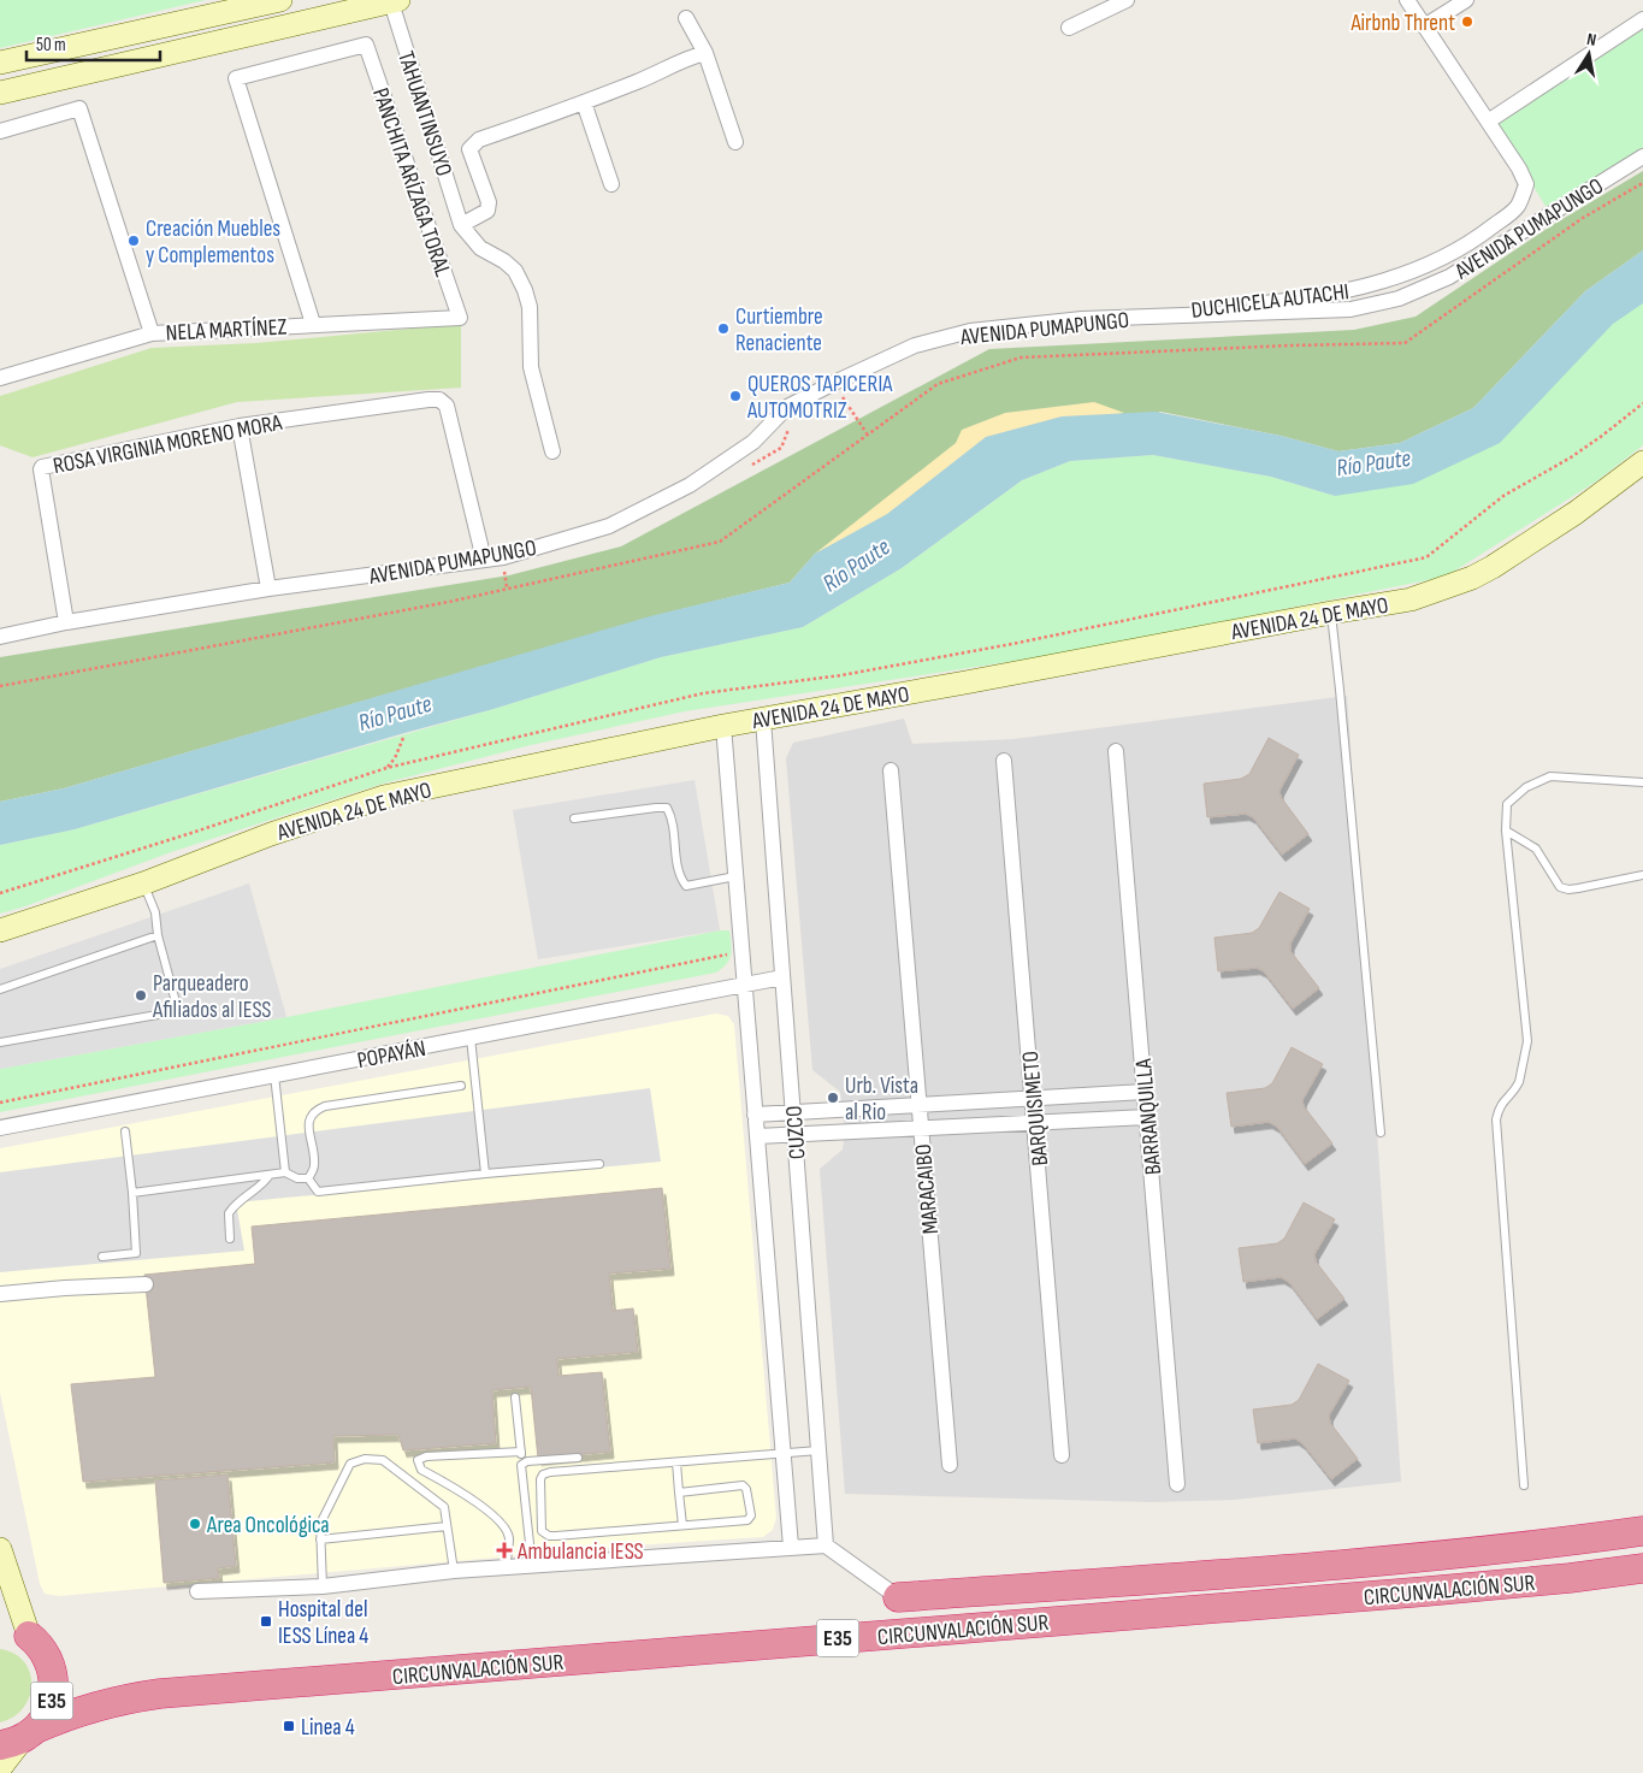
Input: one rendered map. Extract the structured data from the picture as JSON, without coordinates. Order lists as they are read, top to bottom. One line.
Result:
{"streets":{"highway":["CIRCUNVALACIÓN SUR","E35"],"main road":["AVENIDA 24 DE MAYO"],"street":["TAHUANTINSUYO","PANCHITA ARÍZAGA TORAL","AVENIDA PUMAPUNGO","DUCHICELA AUTACHI","NELA MARTÍNEZ","ROSA VIRGINIA MORENO MORA","POPAYÁN","BARQUISIMETO","BARRANQUILLA","CUZCO","MARACAIBO"]},"crossings":[["PANCHITA ARÍZAGA TORAL","NELA MARTÍNEZ"],["AVENIDA PUMAPUNGO","DUCHICELA AUTACHI"],["AVENIDA PUMAPUNGO","ROSA VIRGINIA MORENO MORA"],["AVENIDA 24 DE MAYO","CUZCO"],["POPAYÁN","CUZCO"],["CIRCUNVALACIÓN SUR","E35"]],"water":["Río Paute"],"places":{"other":["Airbnb Thrent","Creación Muebles y Complementos","Curtiembre Renaciente","QUEROS TAPICERIA AUTOMOTRIZ","Parqueadero Afiliados al IESS","Urb. Vista al Rio","Area Oncológica"],"health":["Ambulancia IESS"],"transit":["Hospital del IESS Línea 4","Linea 4"]},"scale_bar":"50 m","north":"top"}
